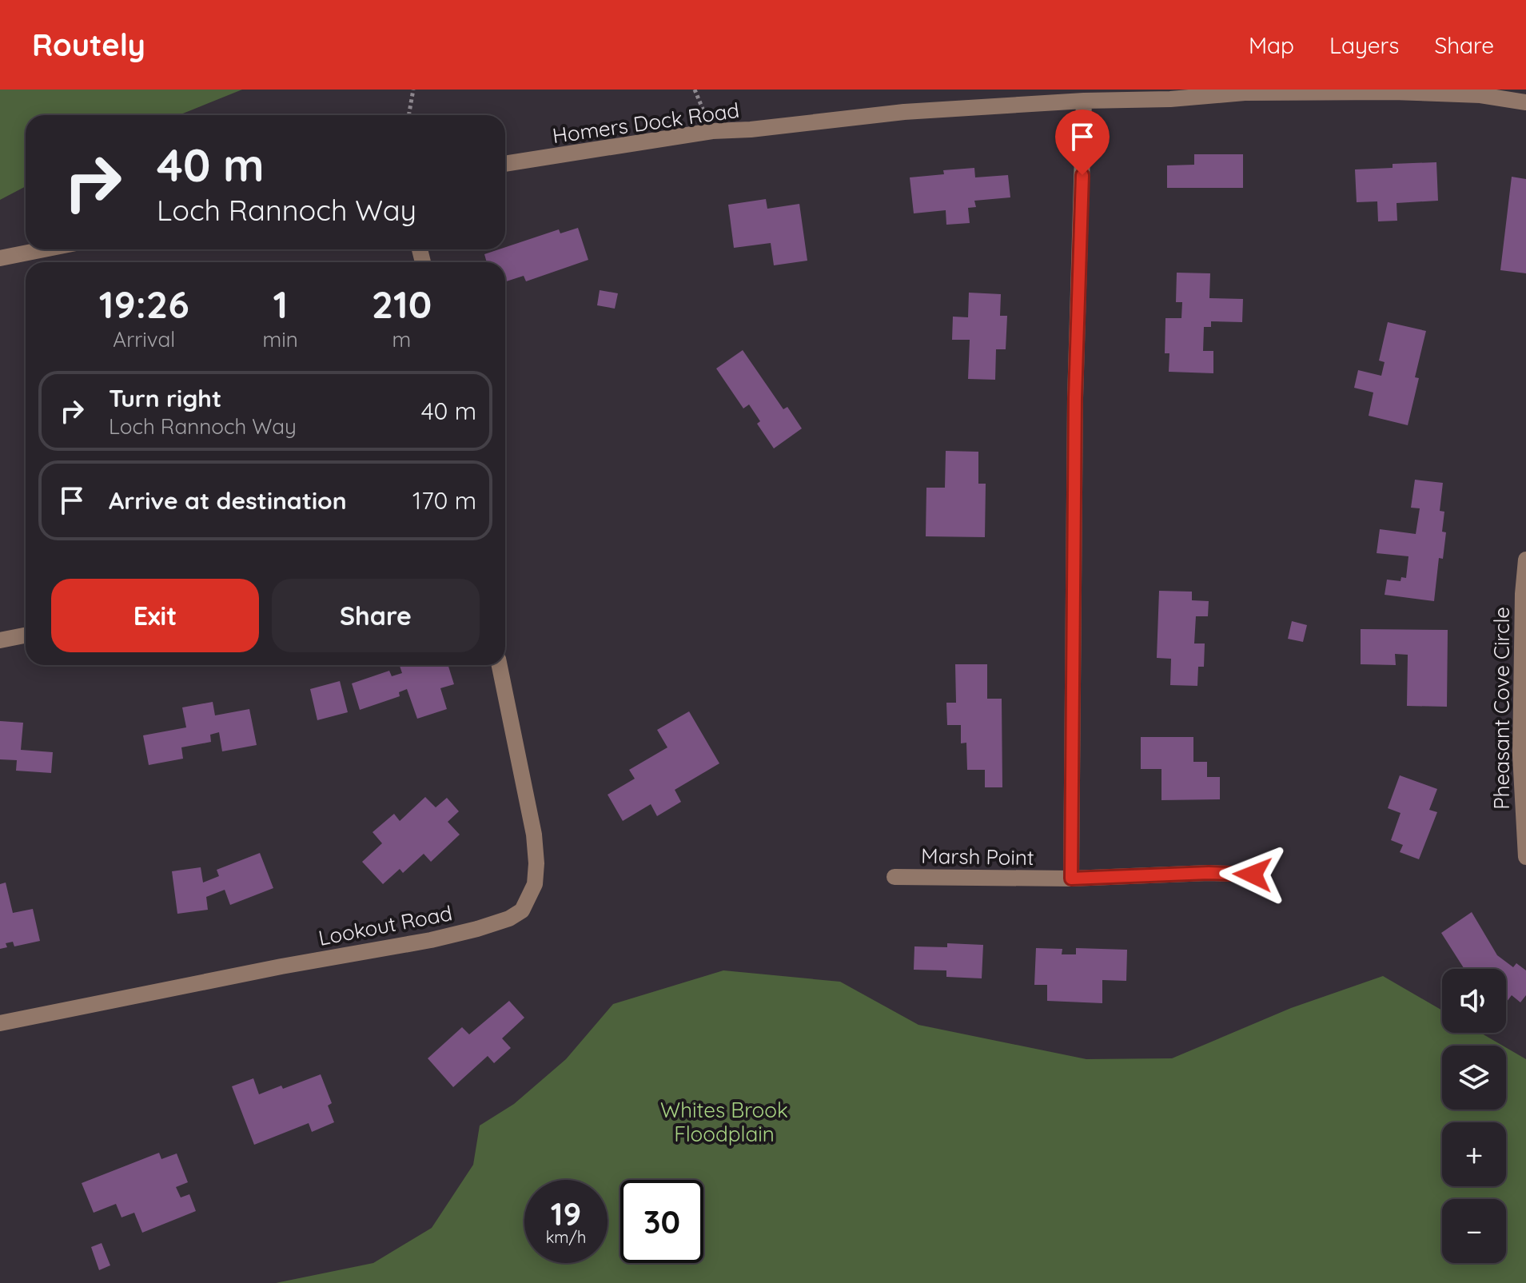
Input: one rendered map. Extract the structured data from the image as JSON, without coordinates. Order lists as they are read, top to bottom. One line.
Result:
{"streets":{"street":["Homers Dock Road","Pheasant Cove Circle","Marsh Point","Lookout Road"]},"parks":["Whites Brook Floodplain"],"page":{"header":"Routely","nav":["Map","Layers","Share"],"turn":["40 m","Loch Rannoch Way"],"eta":["19:26","Arrival","1","min","210","m"],"list":[{"name":"Turn right","note":"Loch Rannoch Way","value":"40 m"},{"name":"Arrive at destination","value":"170 m"}],"buttons":["Exit","Share"],"map_buttons":["+","−"],"speed":"19 km/h","limit":"30"}}
